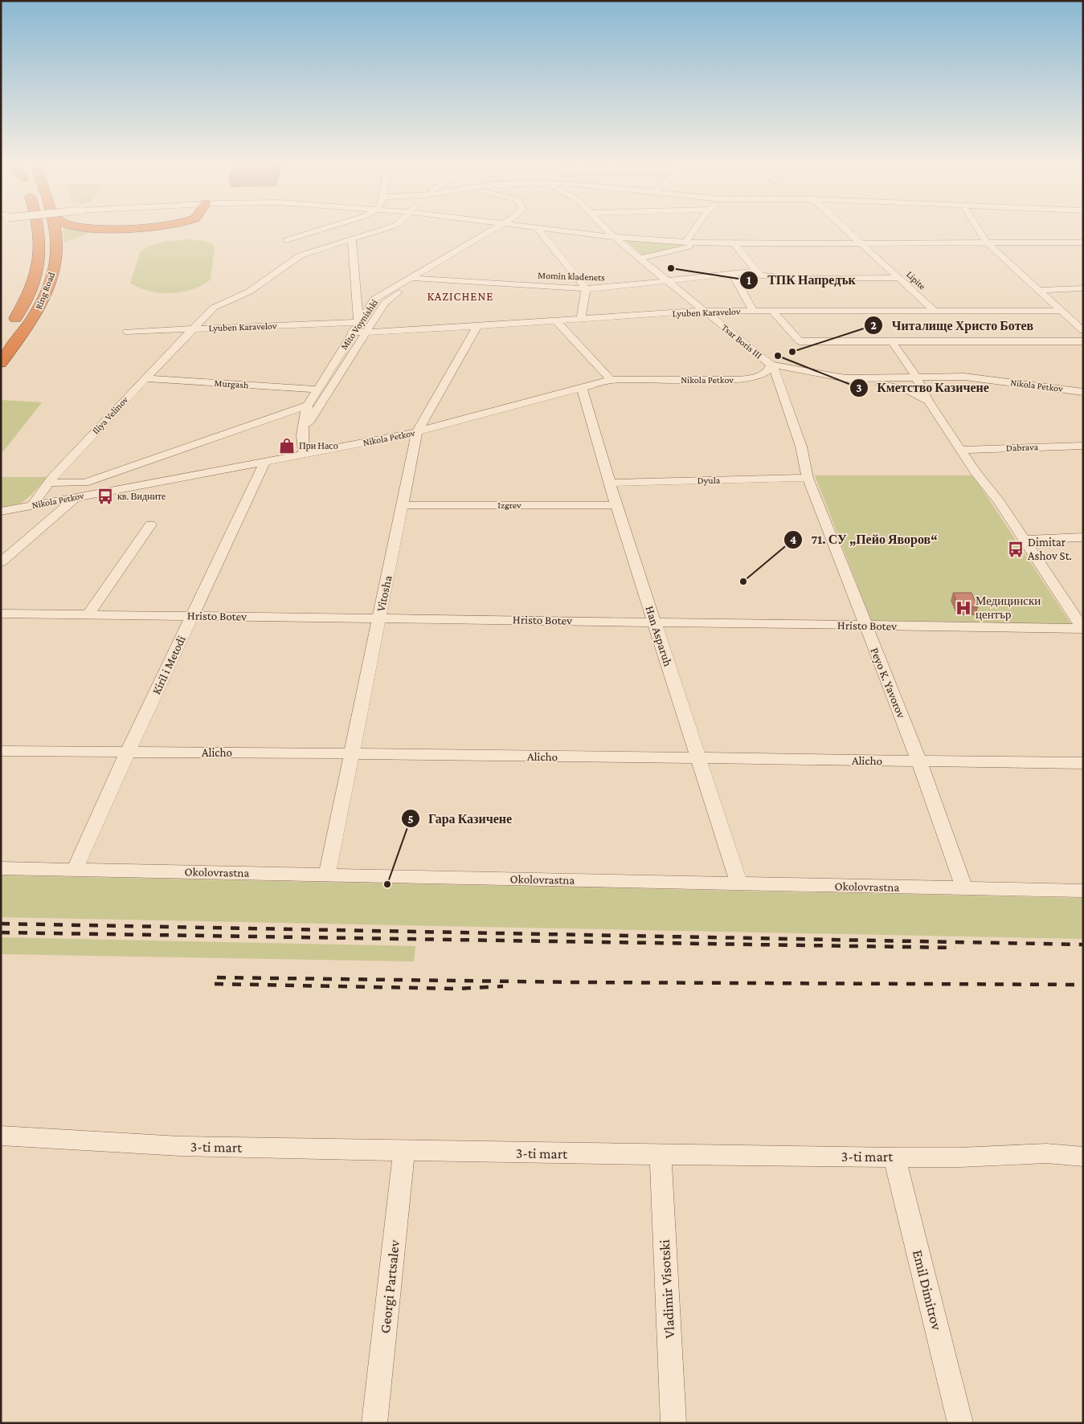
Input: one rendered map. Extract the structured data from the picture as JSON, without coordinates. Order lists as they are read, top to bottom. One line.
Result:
{"streets":{"highway":["Ring Road"],"street":["Momin kladenets","Lipite","Lyuben Karavelov","Mito Voynishki","Tsar Boris III","Nikola Petkov","Murgash","Iliya Velinov","Dabrava","Dyula","Izgrev","Vitosha","Hristo Botev","Han Asparuh","Kiril i Metodi","Peyo K. Yavorov","Alicho","Okolovrastna","3-ti mart","Georgi Partsalev","Vladimir Visotski","Emil Dimitrov"]},"crossings":[["Momin kladenets","Lipite"],["Momin kladenets","Mito Voynishki"],["Momin kladenets","Tsar Boris III"],["Lipite","Lyuben Karavelov"],["Lyuben Karavelov","Mito Voynishki"],["Lyuben Karavelov","Tsar Boris III"],["Lyuben Karavelov","Iliya Velinov"],["Lyuben Karavelov","Vitosha"],["Mito Voynishki","Nikola Petkov"],["Mito Voynishki","Murgash"],["Tsar Boris III","Nikola Petkov"],["Tsar Boris III","Peyo K. Yavorov"],["Nikola Petkov","Iliya Velinov"],["Nikola Petkov","Vitosha"],["Nikola Petkov","Han Asparuh"],["Nikola Petkov","Kiril i Metodi"],["Nikola Petkov","Peyo K. Yavorov"],["Murgash","Iliya Velinov"],["Dyula","Han Asparuh"],["Dyula","Peyo K. Yavorov"],["Izgrev","Vitosha"],["Izgrev","Han Asparuh"],["Vitosha","Hristo Botev"],["Vitosha","Alicho"],["Vitosha","Okolovrastna"],["Hristo Botev","Han Asparuh"],["Hristo Botev","Kiril i Metodi"],["Hristo Botev","Peyo K. Yavorov"],["Han Asparuh","Alicho"],["Han Asparuh","Okolovrastna"],["Kiril i Metodi","Alicho"],["Kiril i Metodi","Okolovrastna"],["Peyo K. Yavorov","Alicho"],["Peyo K. Yavorov","Okolovrastna"],["3-ti mart","Georgi Partsalev"],["3-ti mart","Vladimir Visotski"],["3-ti mart","Emil Dimitrov"]],"districts":["KAZICHENE"],"places":{"other":["ТПК Напредък","Читалище Христо Ботев","Кметство Казичене","71. СУ „Пейо Яворов“","Гара Казичене"],"shop":["При Насо"],"bus stop":["кв. Видните","Dimitar Ashov St."],"hospital":["Медицински център"]}}
